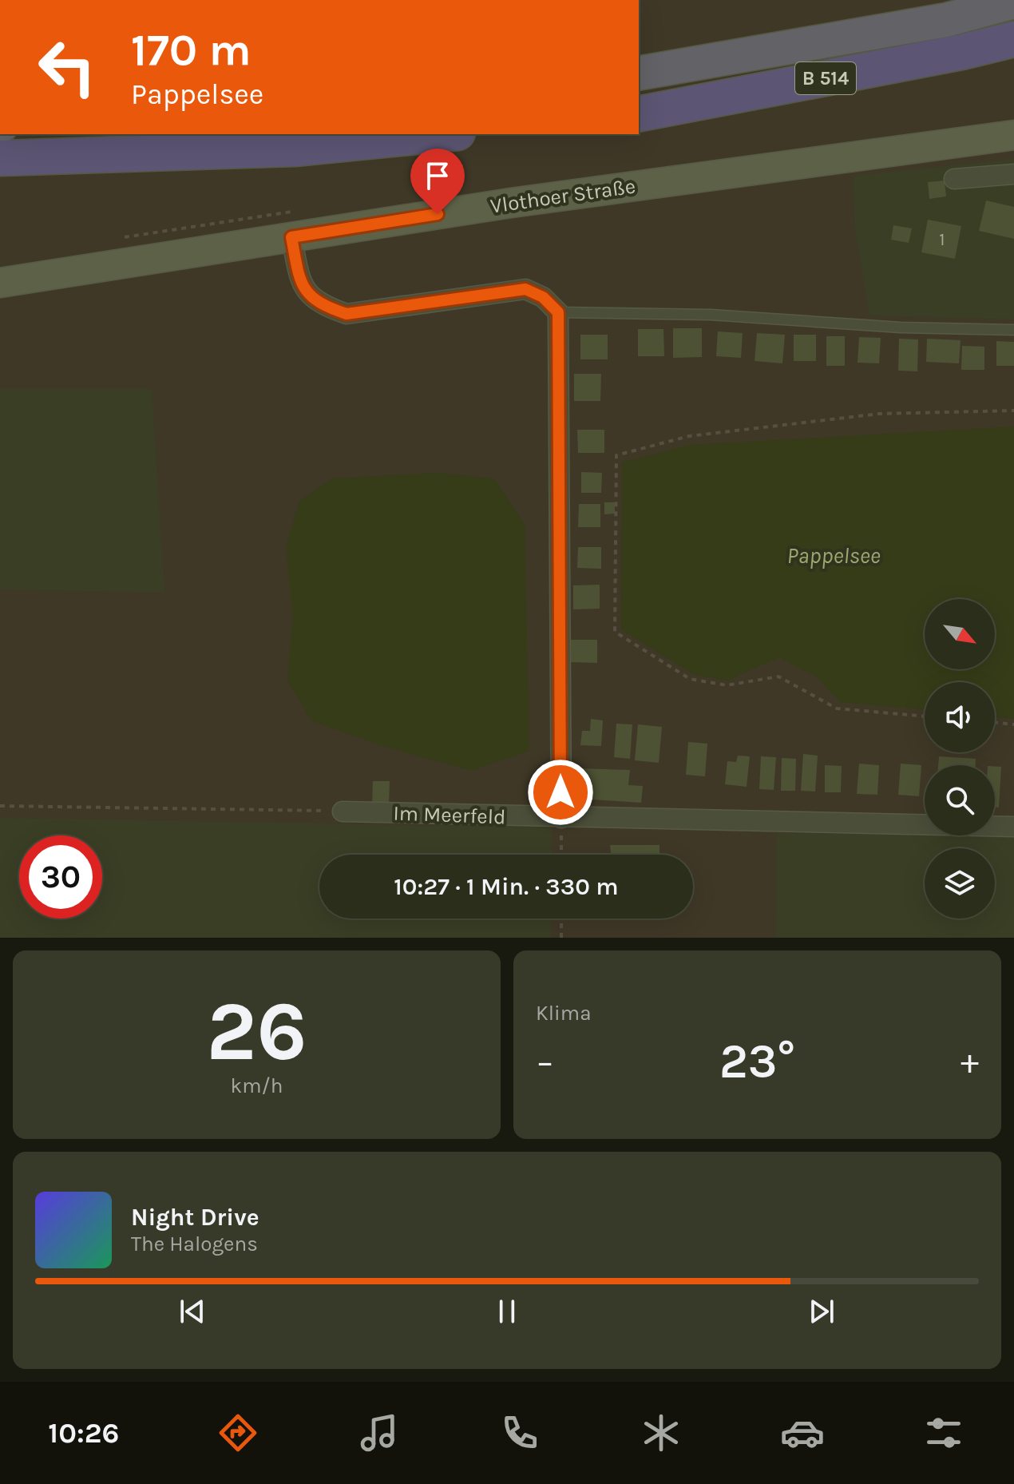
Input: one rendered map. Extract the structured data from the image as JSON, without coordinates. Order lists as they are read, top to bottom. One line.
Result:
{"streets":{"highway":["B 514"],"main road":["Vlothoer Straße"],"street":["Im Meerfeld"]},"water":["Pappelsee"],"house_numbers":["1"],"north":"bottom right","page":{"turn":["170 m","Pappelsee"],"limit":"30","trip":"10:27 · 1 Min. · 330 m","tile":[["26","km/h"],"Klima"],"heat":["−","23°","+"],"song":["Night Drive","The Halogens"],"tabs":"10:26"}}
